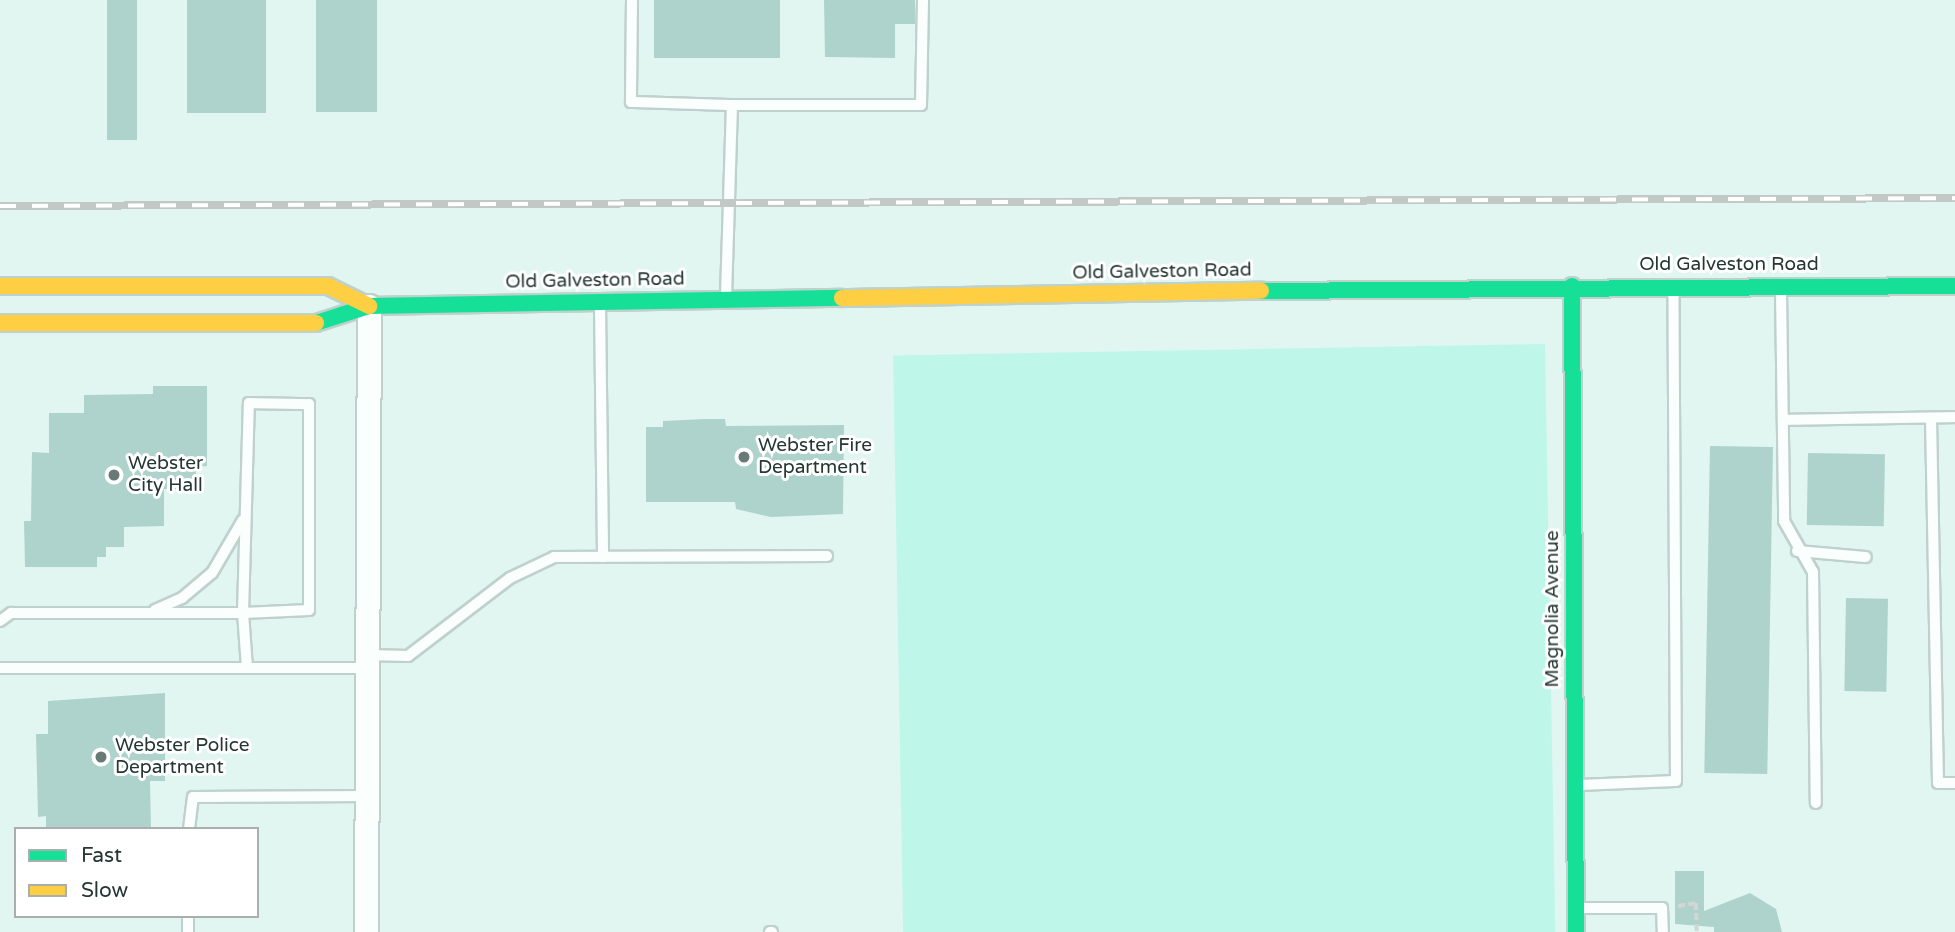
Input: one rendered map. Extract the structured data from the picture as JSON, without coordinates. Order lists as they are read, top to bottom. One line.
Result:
{"streets":{"main road":["Old Galveston Road","Magnolia Avenue"]},"crossings":[["Old Galveston Road","Magnolia Avenue"]],"places":["Webster Fire Department","Webster City Hall","Webster Police Department"],"legend":["Fast","Slow"]}
